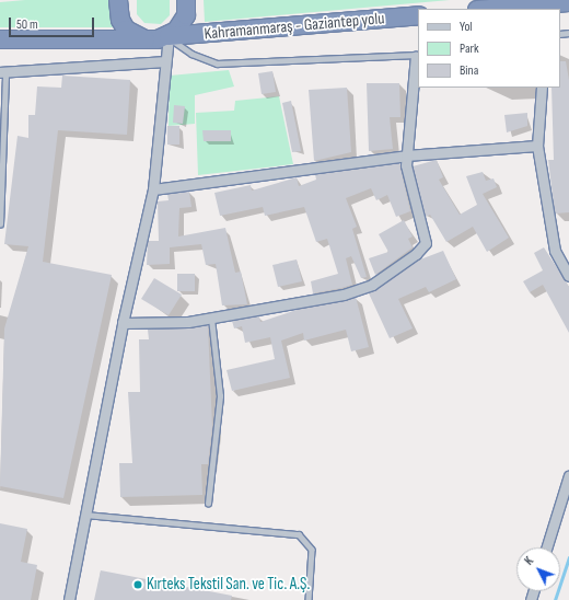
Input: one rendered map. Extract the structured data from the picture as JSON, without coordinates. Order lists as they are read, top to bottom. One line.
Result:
{"streets":{"highway":["Kahramanmaraş - Gaziantep yolu"]},"places":["Kırteks Tekstil San. ve Tic. A.Ş."],"legend":["Yol","Park","Bina"],"scale_bar":"50 m","north":"top left"}
